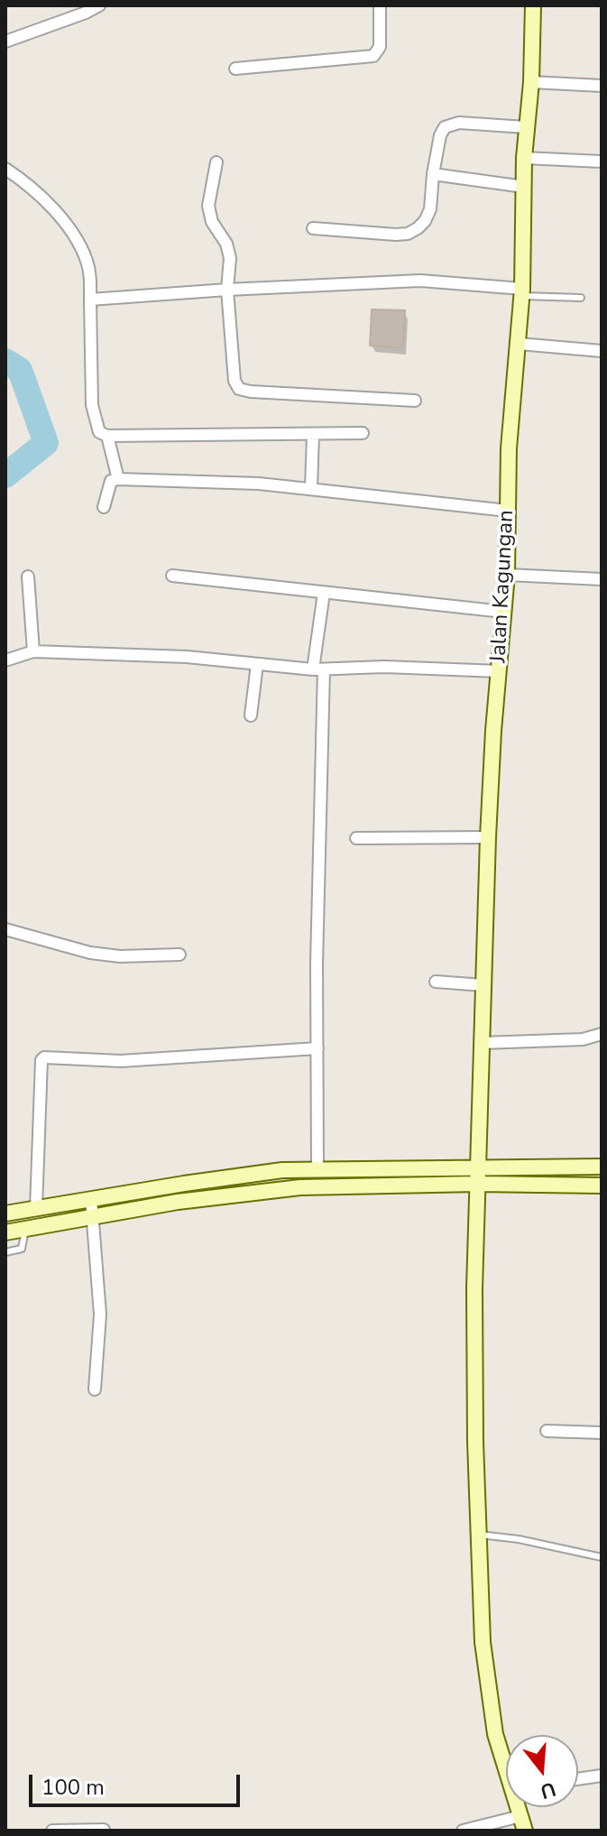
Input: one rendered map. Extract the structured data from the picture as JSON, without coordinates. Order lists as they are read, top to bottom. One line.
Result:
{"streets":{"street":["Jalan Kagungan"]},"scale_bar":"100 m","north":"bottom"}
